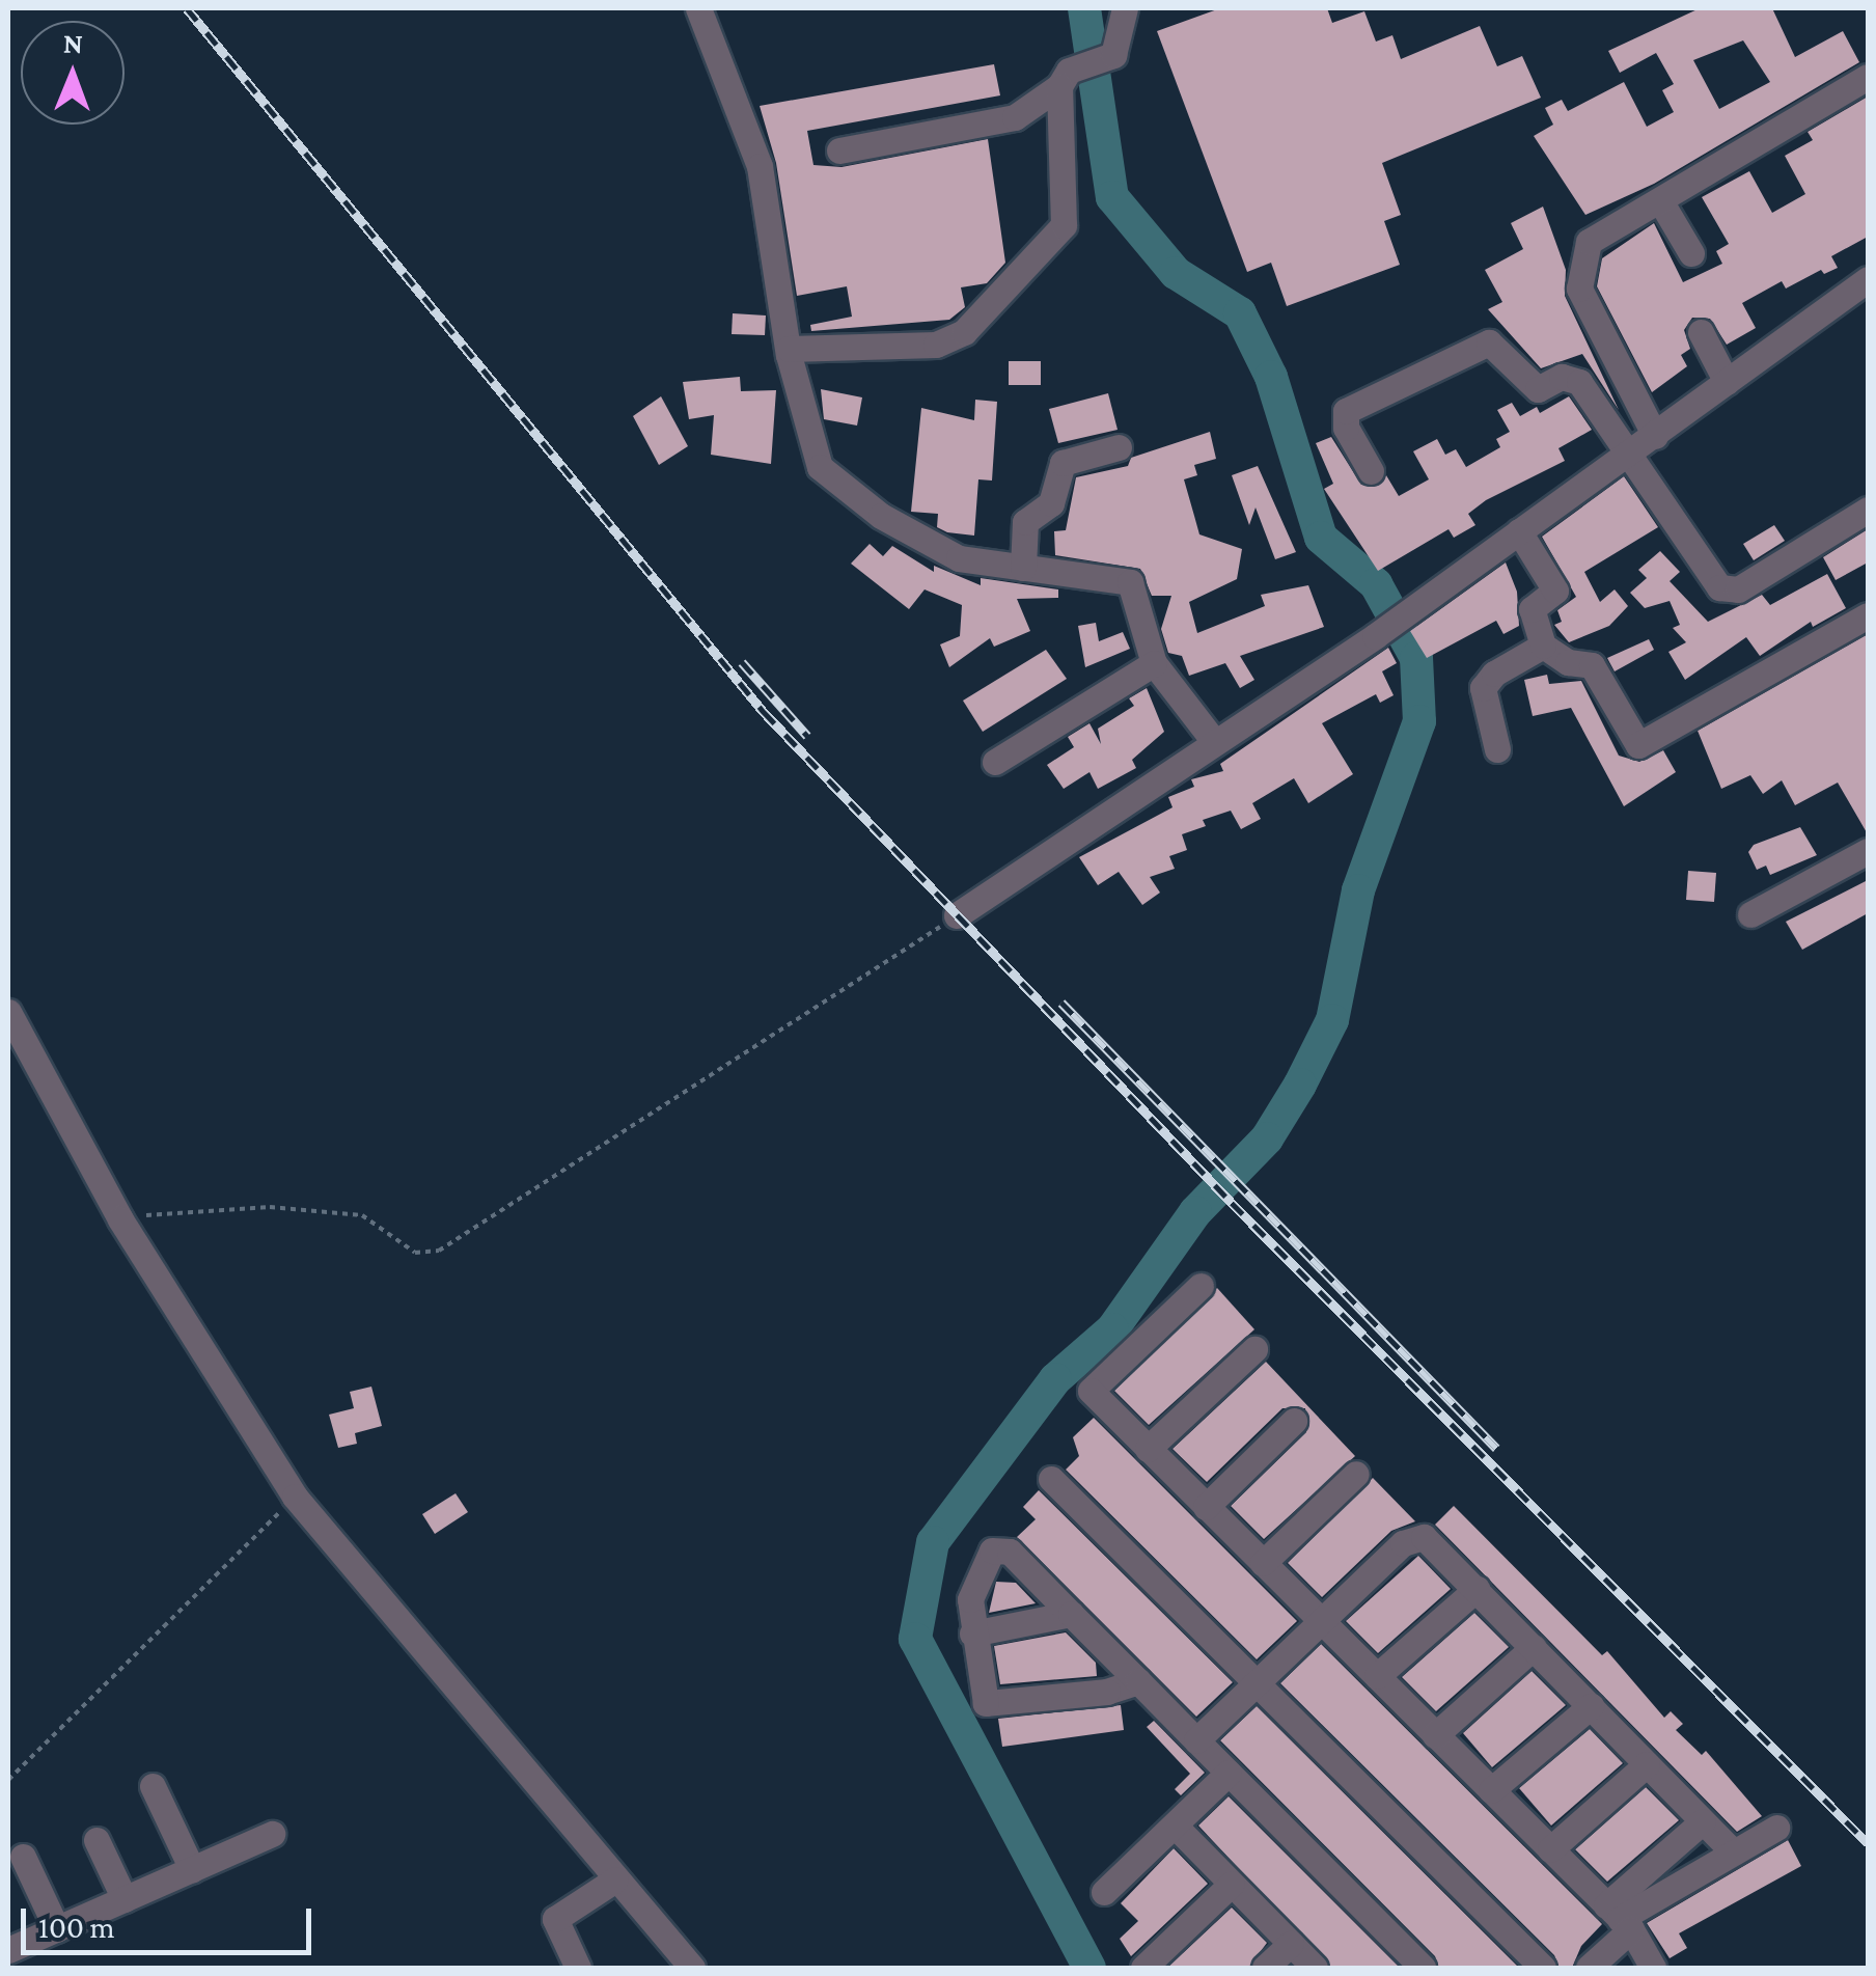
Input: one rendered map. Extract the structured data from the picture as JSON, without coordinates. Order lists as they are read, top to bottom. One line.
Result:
{"scale_bar":"100 m","north":"top"}
